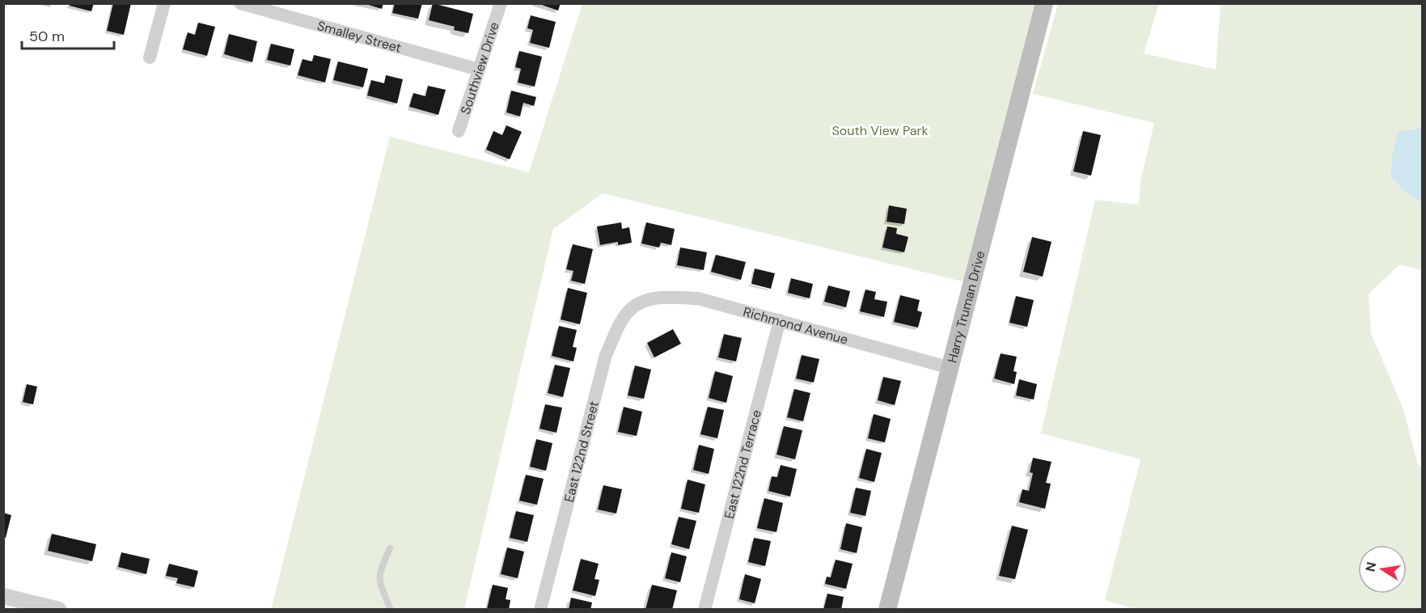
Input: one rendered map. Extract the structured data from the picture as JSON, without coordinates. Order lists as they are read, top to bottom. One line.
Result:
{"streets":{"main road":["Harry Truman Drive"],"street":["Smalley Street","Southview Drive","Richmond Avenue","East 122nd Street","East 122nd Terrace"]},"crossings":[["Smalley Street","Southview Drive"],["Harry Truman Drive","Richmond Avenue"],["Richmond Avenue","East 122nd Street"],["Richmond Avenue","East 122nd Terrace"]],"parks":["South View Park"],"scale_bar":"50 m","north":"left"}
